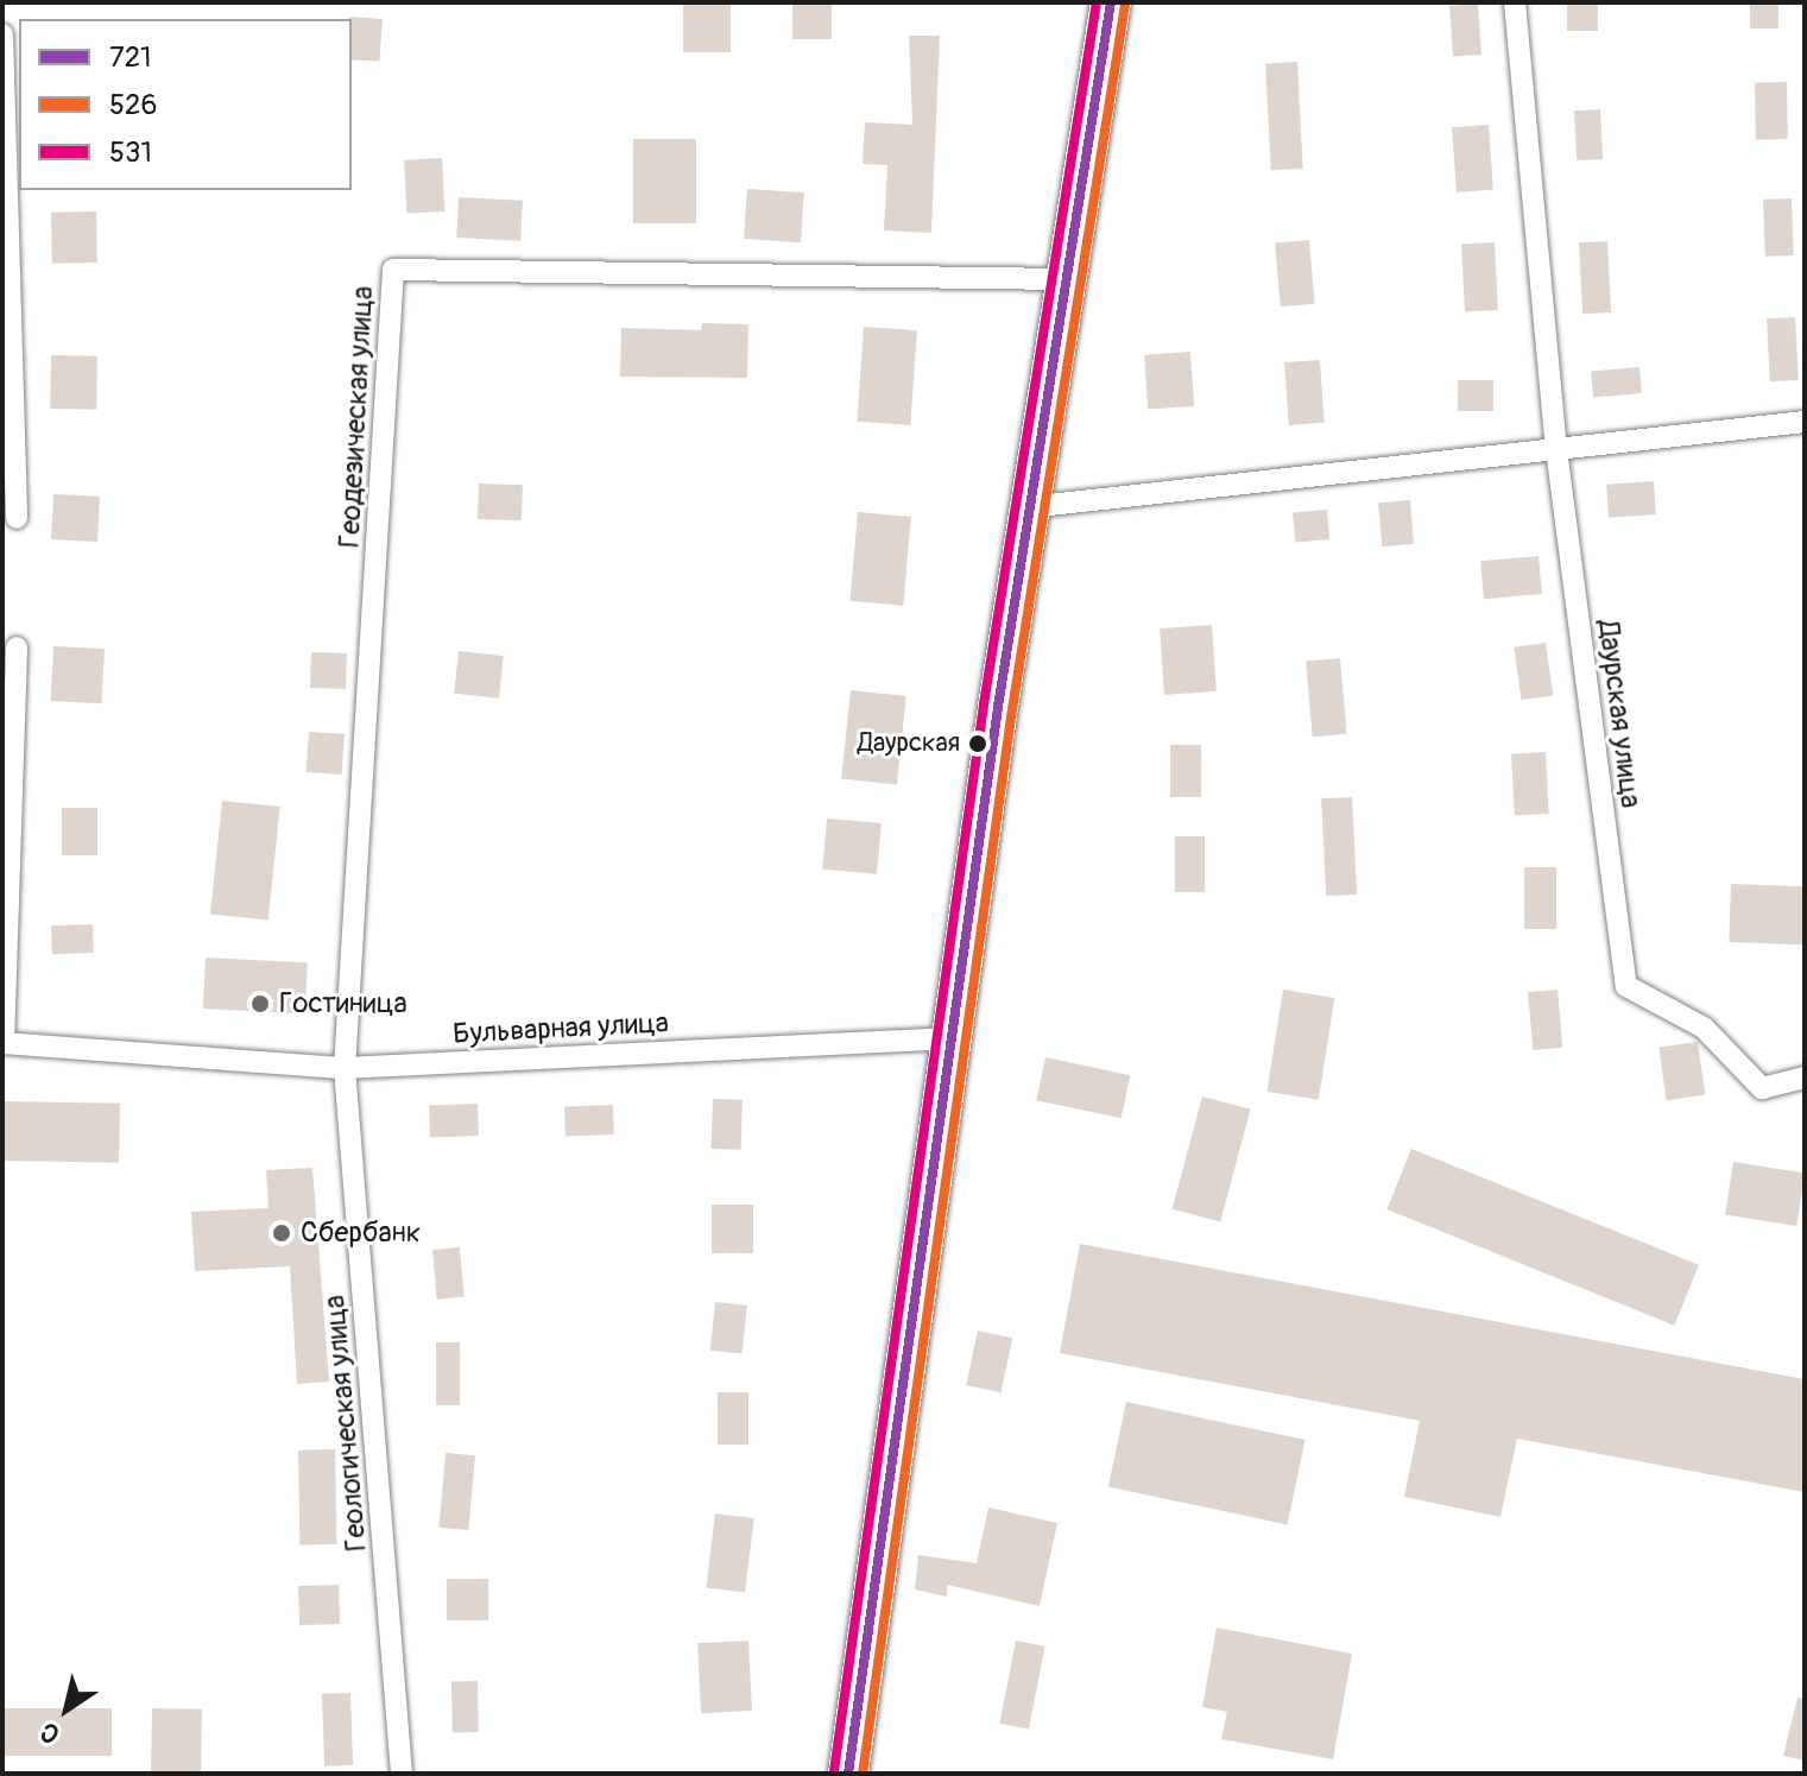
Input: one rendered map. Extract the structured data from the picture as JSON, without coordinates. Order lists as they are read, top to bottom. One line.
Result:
{"streets":{"street":["Геодезическая улица","Даурская улица","Бульварная улица","Геологическая улица"]},"crossings":[["Геодезическая улица","Бульварная улица"],["Геодезическая улица","Геологическая улица"],["Бульварная улица","Геологическая улица"]],"places":["Даурская","Гостиница","Сбербанк"],"lines":["transit line 721","transit line 531","transit line 526"],"legend":["721","526","531"],"north":"bottom left"}
